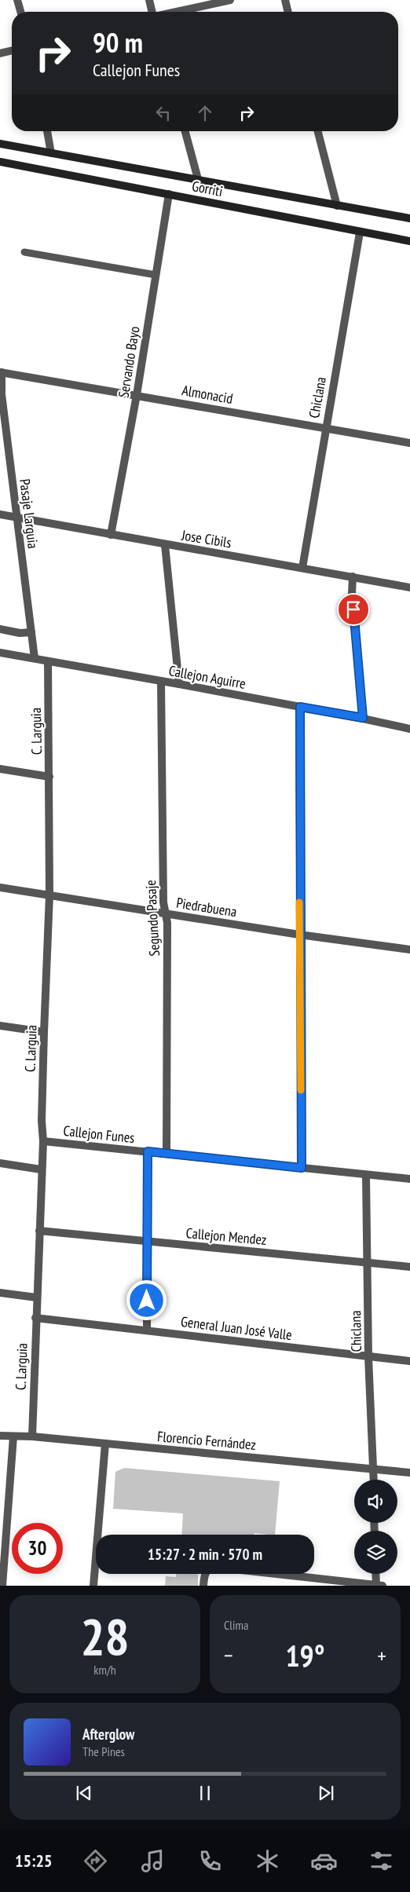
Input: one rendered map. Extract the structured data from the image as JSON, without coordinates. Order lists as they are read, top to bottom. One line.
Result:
{"streets":{"main road":["Gorriti"],"street":["Servando Bayo","Almonacid","Chiclana","Pasaje Larguia","Jose Cibils","Callejon Aguirre","C. Larguia","Piedrabuena","Segundo Pasaje","Callejon Funes","Callejon Mendez","General Juan José Valle","Florencio Fernández"]},"crossings":[["Gorriti","Servando Bayo"],["Gorriti","Chiclana"],["Servando Bayo","Almonacid"],["Servando Bayo","Jose Cibils"],["Almonacid","Chiclana"],["Almonacid","Pasaje Larguia"],["Chiclana","Jose Cibils"],["Chiclana","Callejon Funes"],["Chiclana","Callejon Mendez"],["Chiclana","General Juan José Valle"],["Chiclana","Florencio Fernández"],["Pasaje Larguia","Jose Cibils"],["Pasaje Larguia","Callejon Aguirre"],["Callejon Aguirre","C. Larguia"],["Callejon Aguirre","Segundo Pasaje"],["C. Larguia","Piedrabuena"],["C. Larguia","Callejon Funes"],["C. Larguia","Callejon Mendez"],["C. Larguia","General Juan José Valle"],["C. Larguia","Florencio Fernández"],["Piedrabuena","Segundo Pasaje"],["Segundo Pasaje","Callejon Funes"]],"page":{"turn":["90 m","Callejon Funes"],"limit":"30","trip":"15:27 · 2 min · 570 m","tile":[["28","km/h"],"Clima"],"heat":["−","19°","+"],"song":["Afterglow","The Pines"],"tabs":"15:25"}}
